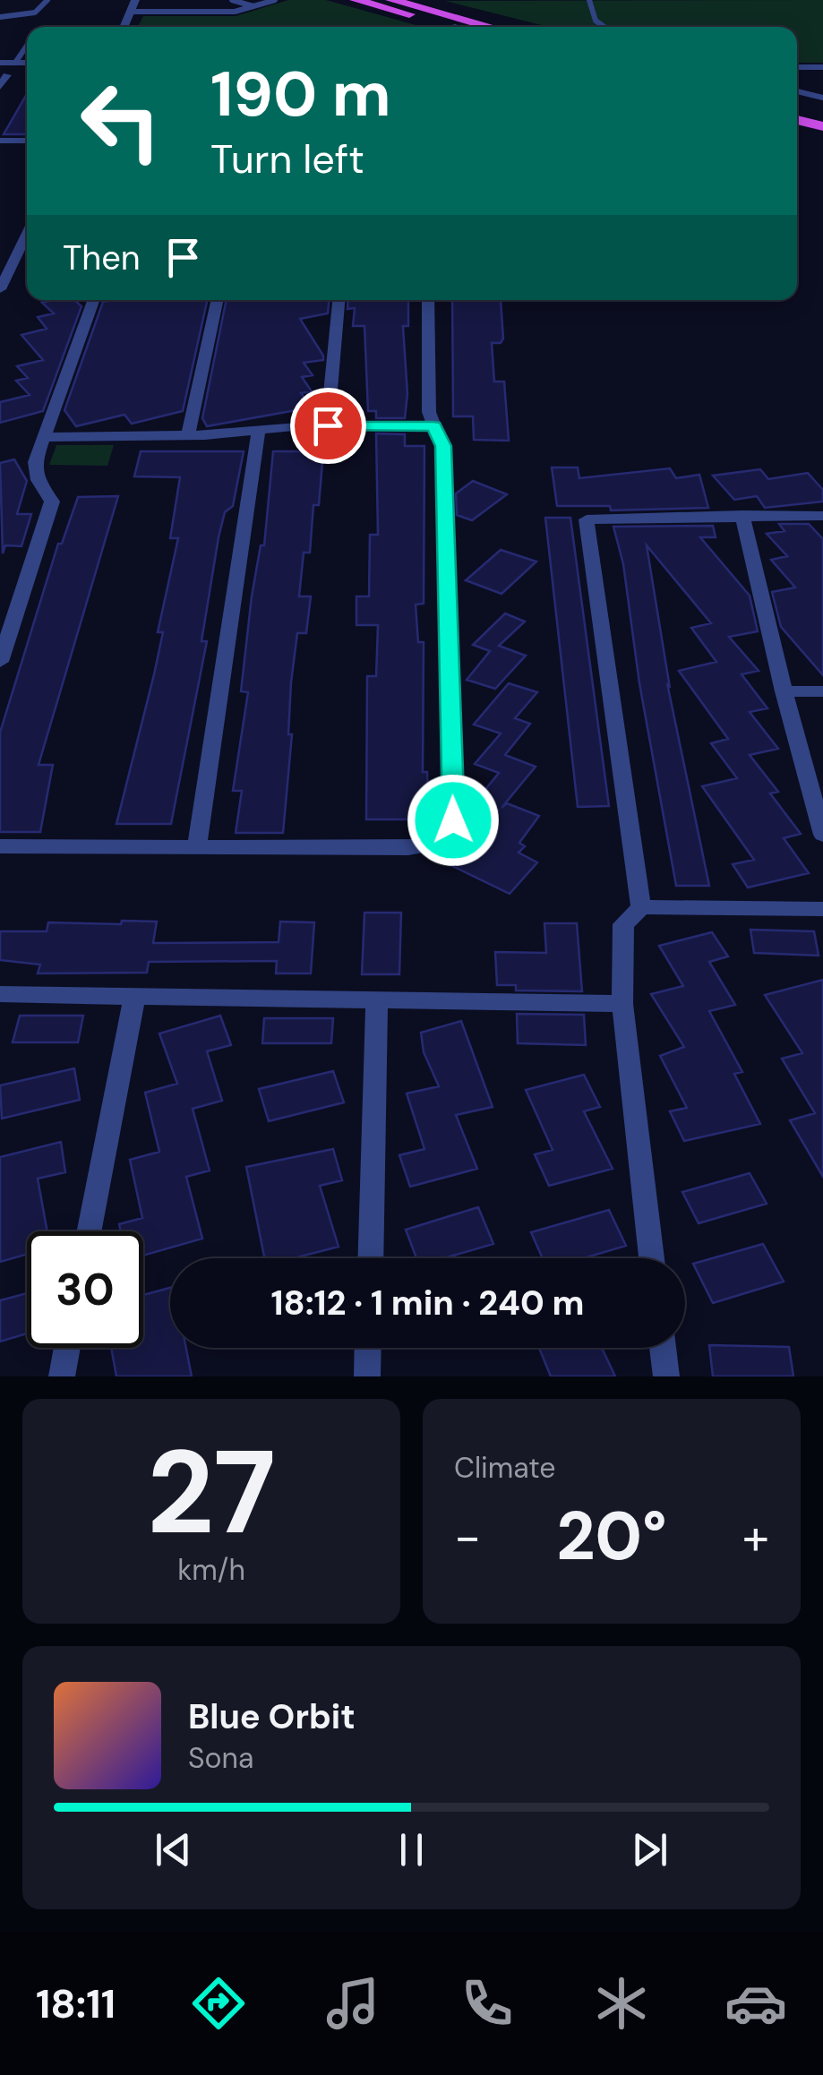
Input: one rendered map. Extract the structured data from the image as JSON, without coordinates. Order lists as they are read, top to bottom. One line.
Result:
{"page":{"turn":["190 m","Turn left"],"then":"Then","limit":"30","trip":"18:12 · 1 min · 240 m","tile":[["27","km/h"],"Climate"],"heat":["−","20°","+"],"song":["Blue Orbit","Sona"],"tabs":"18:11"}}
